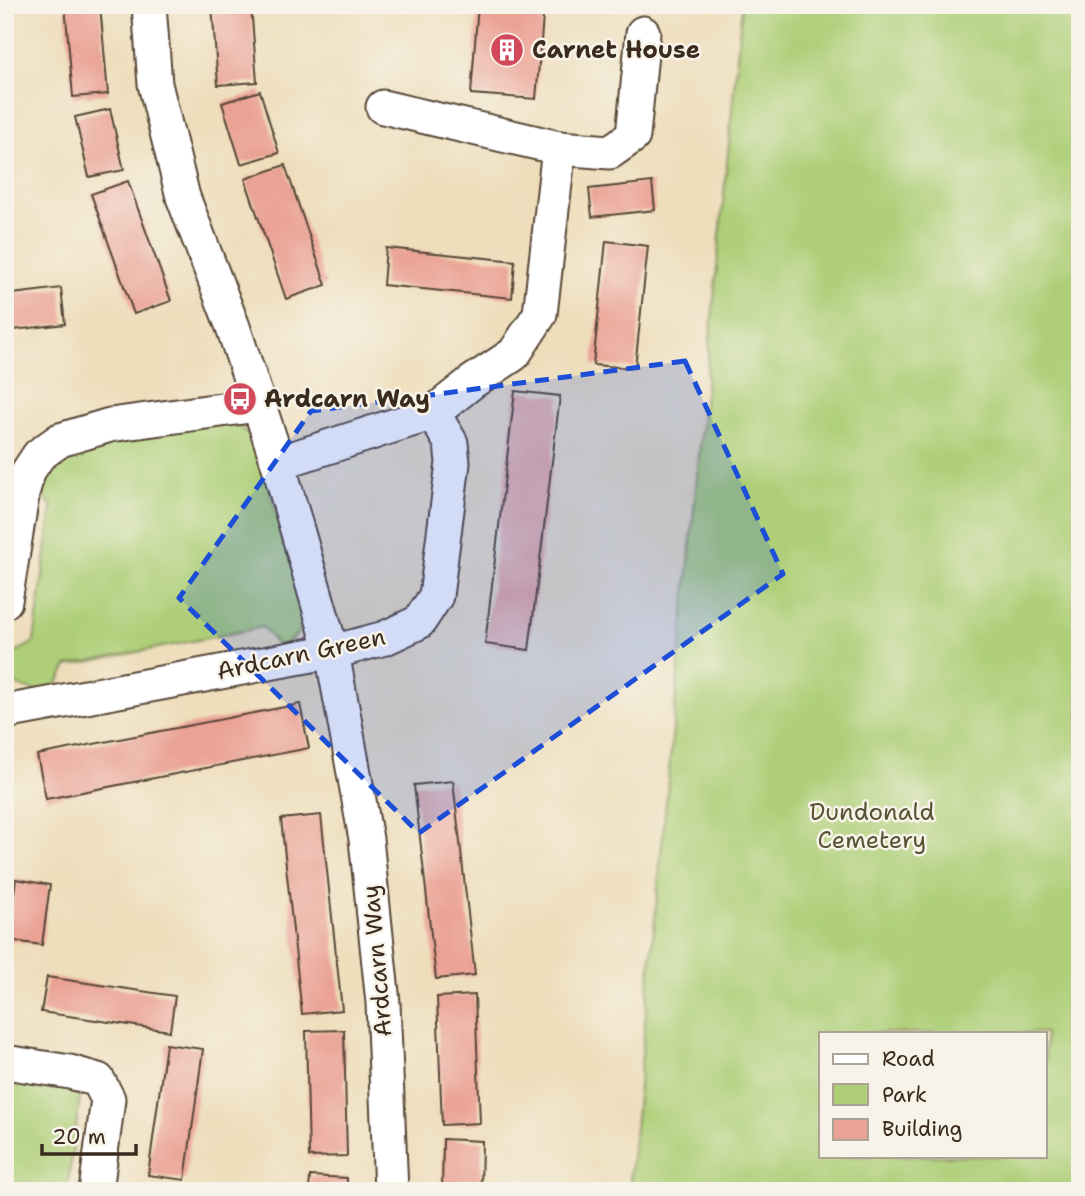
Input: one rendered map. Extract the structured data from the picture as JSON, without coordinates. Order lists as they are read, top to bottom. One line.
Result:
{"streets":{"street":["Ardcarn Green","Ardcarn Way"]},"crossings":[["Ardcarn Green","Ardcarn Way"]],"parks":["Dundonald Cemetery"],"places":{"building":["Carnet House"],"bus stop":["Ardcarn Way"]},"legend":["Road","Park","Building"],"scale_bar":"20 m"}
